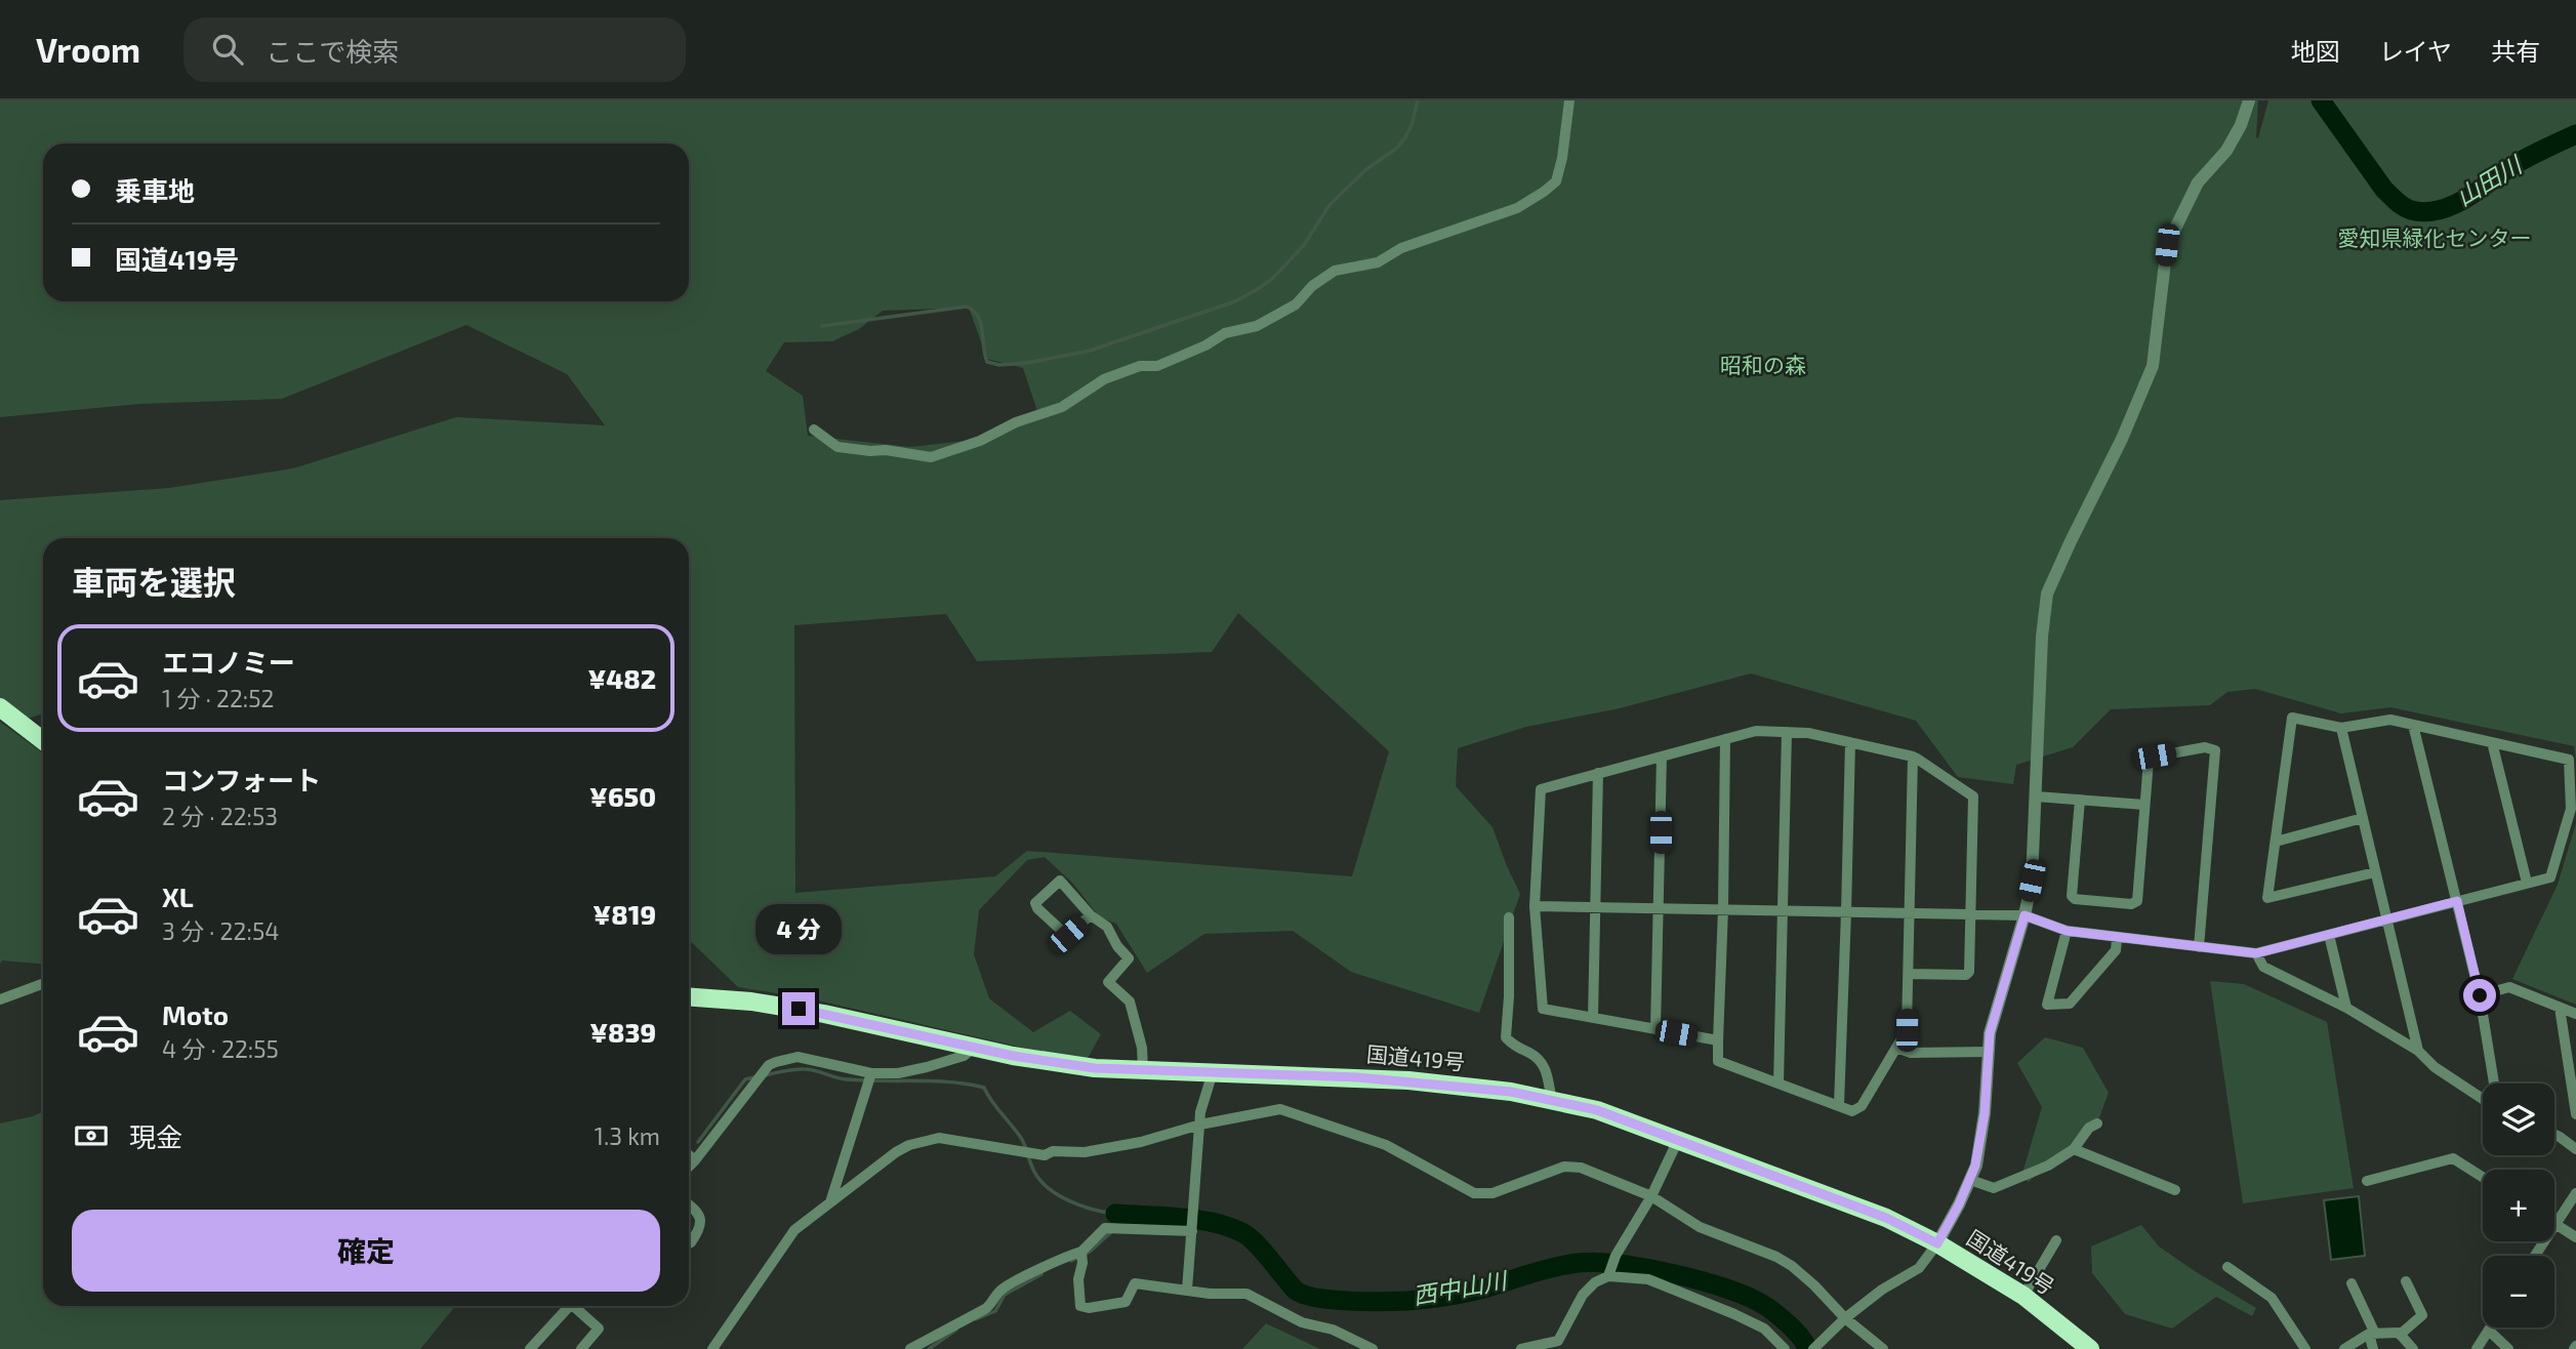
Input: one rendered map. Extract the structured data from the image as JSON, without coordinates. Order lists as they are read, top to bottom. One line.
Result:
{"streets":{"highway":["国道419号"]},"water":["山田川","西中山川"],"parks":["愛知県緑化センター","昭和の森"],"page":{"header":"Vroom","search":"ここで検索","nav":["地図","レイヤ","共有"],"banner":["乗車地","国道419号"],"heading":"車両を選択","list":[{"name":"エコノミー","note":"1 分 · 22:52","value":"¥482"},{"name":"コンフォート","note":"2 分 · 22:53","value":"¥650"},{"name":"XL","note":"3 分 · 22:54","value":"¥819"},{"name":"Moto","note":"4 分 · 22:55","value":"¥839"}],"bubble":"4 分","map_buttons":["+","−"],"pay":["現金","1.3 km"],"buttons":"確定"}}
